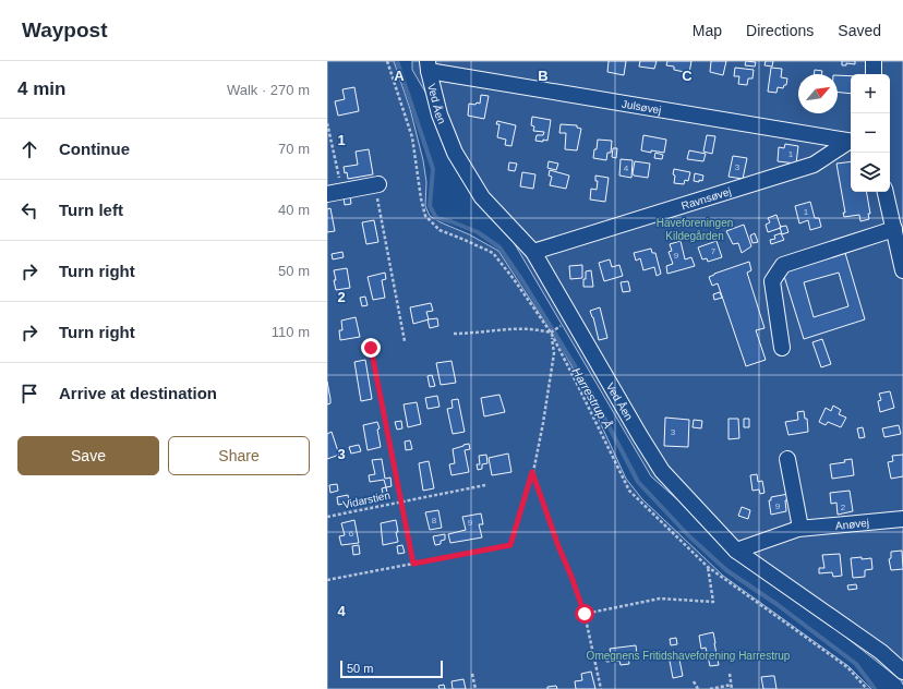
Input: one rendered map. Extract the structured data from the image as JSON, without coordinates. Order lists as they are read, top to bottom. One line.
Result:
{"streets":{"lane":["Ved Åen","Julsøvej","Ravnsøvej","Anøvej"],"path":["Vidarstien"]},"crossings":[["Ved Åen","Julsøvej"],["Ved Åen","Ravnsøvej"],["Ved Åen","Anøvej"],["Julsøvej","Ravnsøvej"]],"water":["Harrestrup Å"],"parks":["Haveforeningen Kildegården","Omegnens Fritidshaveforening Harrestrup"],"house_numbers":["1","3","4","1","7","9","3","9","2","8","9","6"],"scale_bar":"50 m","north":"top right","page":{"header":"Waypost","nav":["Map","Directions","Saved"],"heading":["4 min","Walk · 270 m"],"map_buttons":["+","−"],"list":[["Continue","70 m"],["Turn left","40 m"],["Turn right","50 m"],["Turn right","110 m"],"Arrive at destination"],"buttons":["Save","Share"],"scale":"50 m"},"grid":{"columns":["A","B","C"],"rows":["1","2","3","4"]}}
